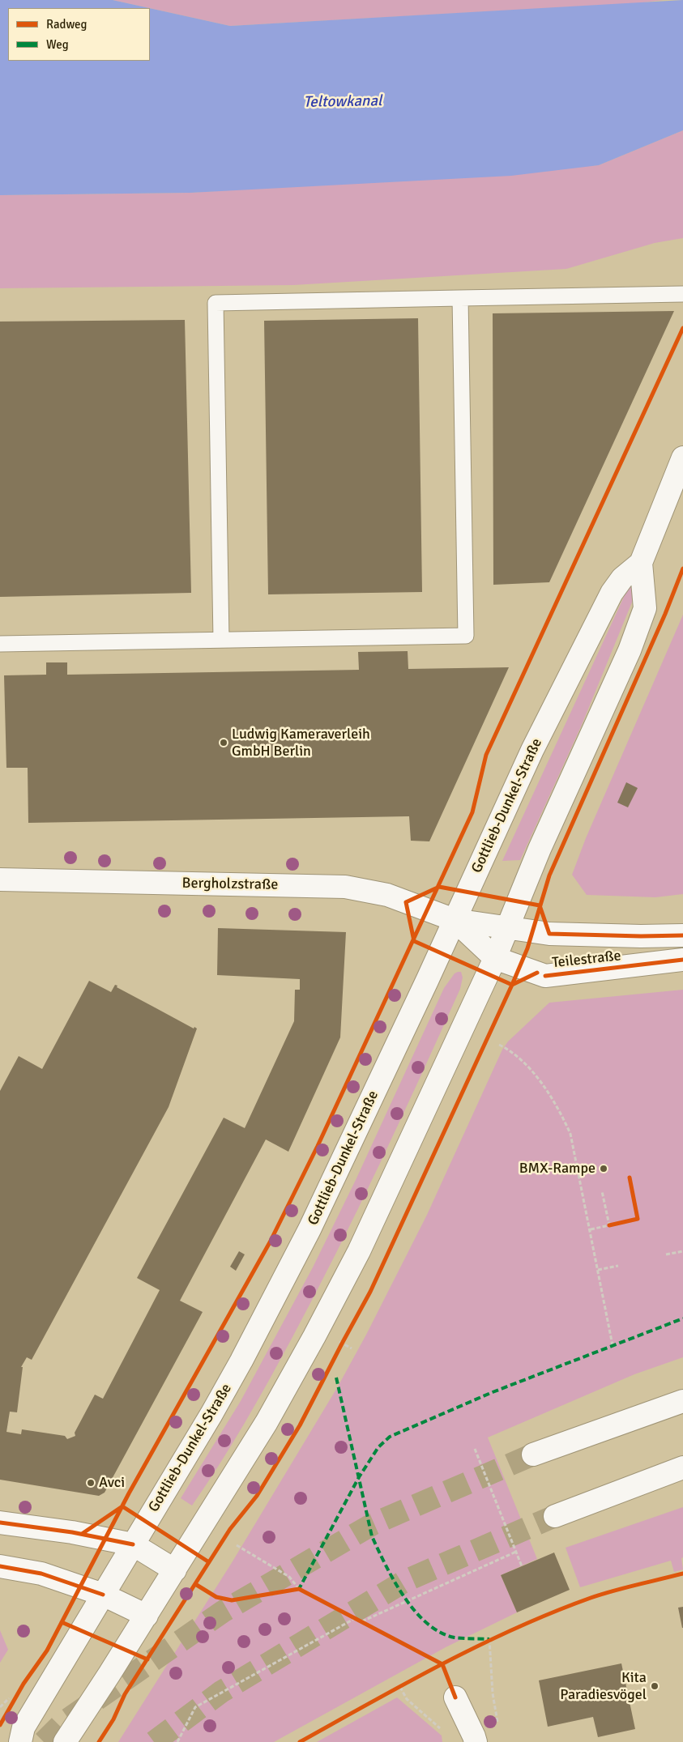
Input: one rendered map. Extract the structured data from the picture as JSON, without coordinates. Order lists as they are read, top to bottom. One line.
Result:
{"streets":{"main road":["Gottlieb-Dunkel-Straße","Bergholzstraße","Teilestraße"]},"crossings":[["Gottlieb-Dunkel-Straße","Bergholzstraße"],["Gottlieb-Dunkel-Straße","Teilestraße"],["Bergholzstraße","Teilestraße"]],"water":["Teltowkanal"],"places":["Ludwig Kameraverleih GmbH Berlin","BMX-Rampe","Avci","Kita Paradiesvögel"],"legend":["Radweg","Weg"]}
